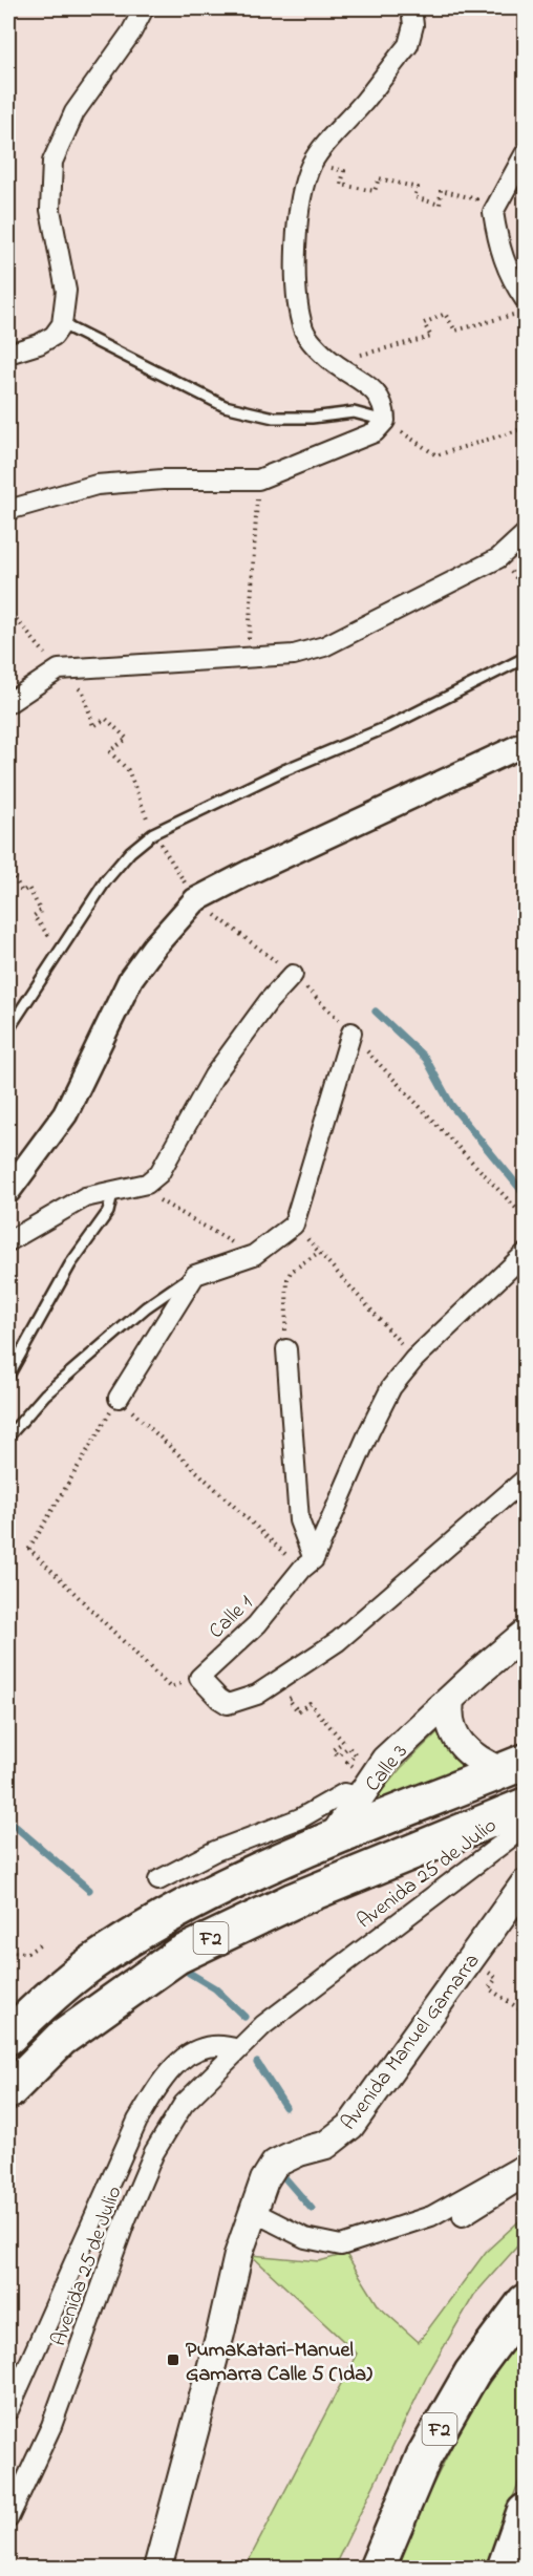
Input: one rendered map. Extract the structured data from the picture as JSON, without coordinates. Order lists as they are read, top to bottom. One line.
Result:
{"streets":{"highway":["F2"],"main road":["Calle 3","Avenida Manuel Gamarra"],"street":["Calle 1","Avenida 25 de Julio"]},"crossings":[["Calle 3","F2"]],"places":{"transit":["PumaKatari-Manuel Gamarra Calle 5 (Ida)"]}}
